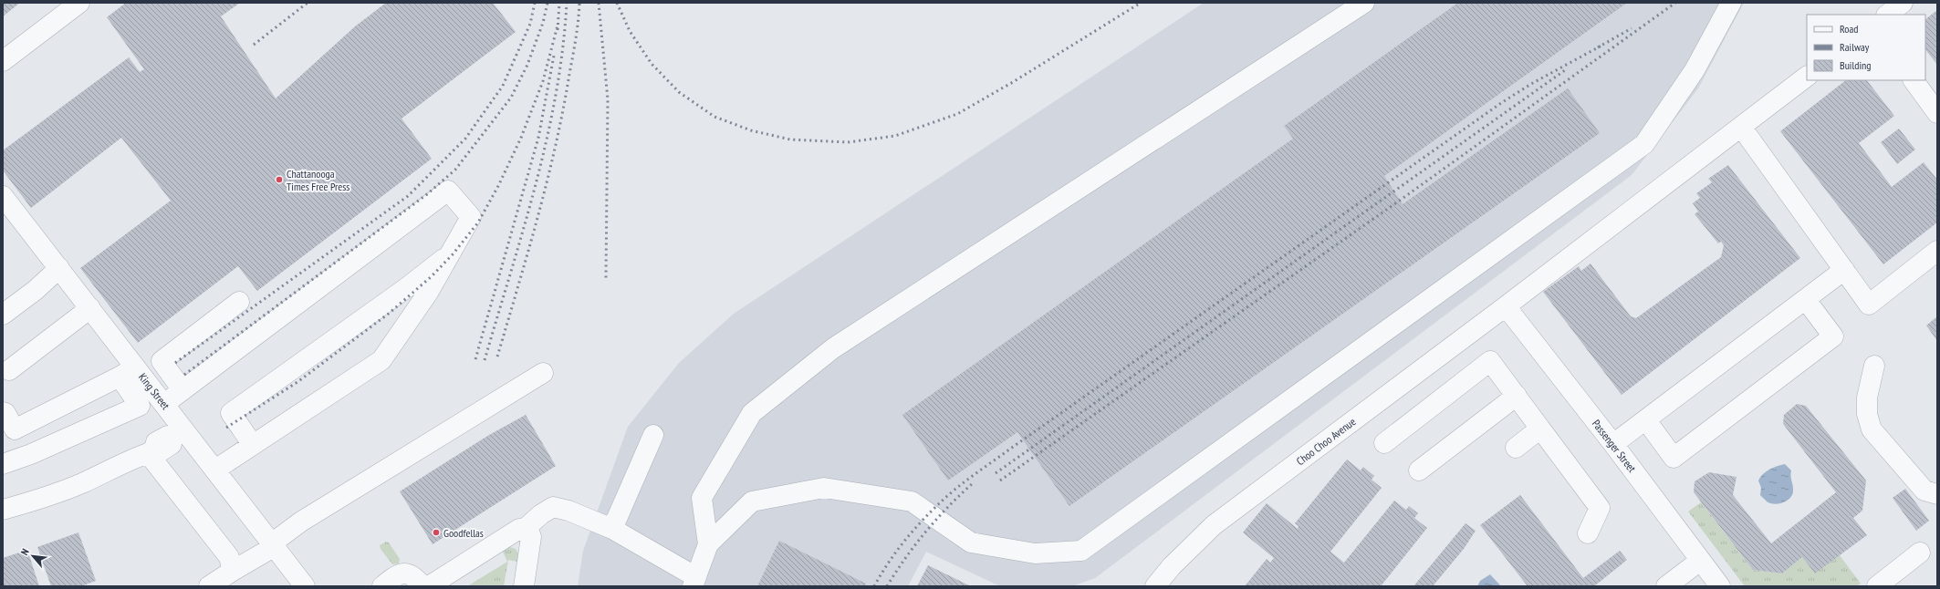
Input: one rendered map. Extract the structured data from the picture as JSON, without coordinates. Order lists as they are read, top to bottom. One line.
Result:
{"streets":{"street":["King Street","Choo Choo Avenue","Passenger Street"]},"crossings":[["Choo Choo Avenue","Passenger Street"]],"places":["Chattanooga Times Free Press","Goodfellas"],"legend":["Road","Railway","Building"],"north":"top left"}
